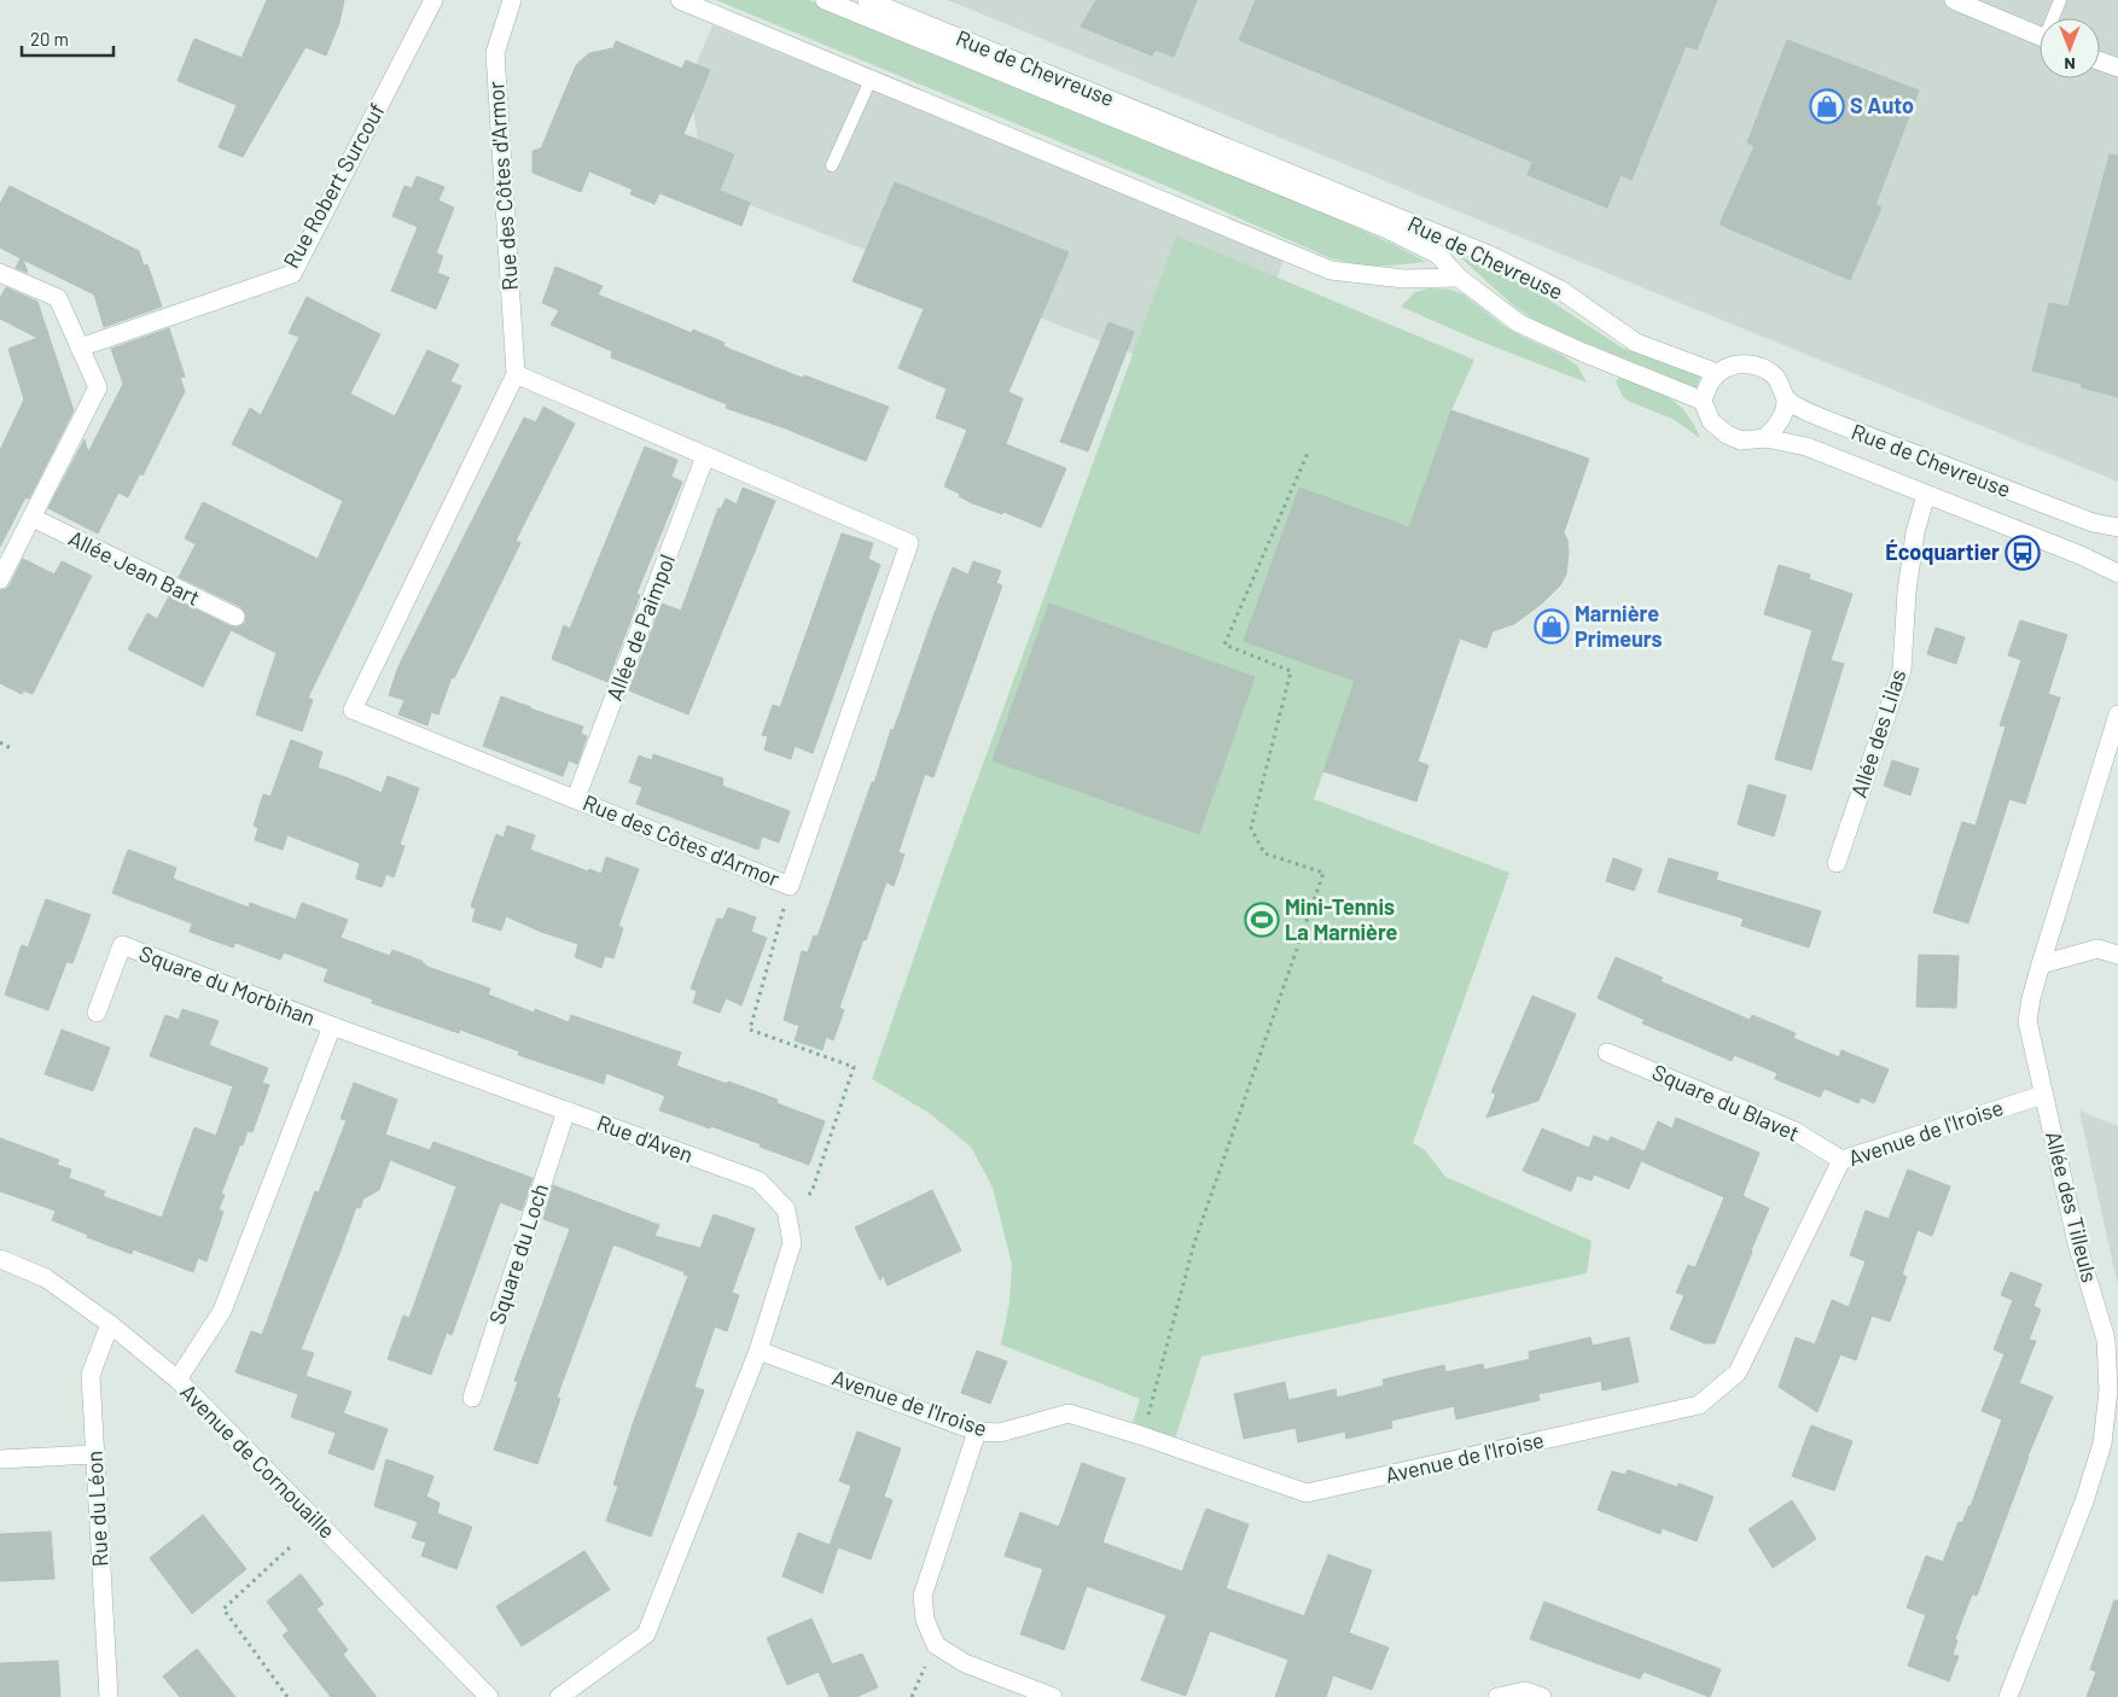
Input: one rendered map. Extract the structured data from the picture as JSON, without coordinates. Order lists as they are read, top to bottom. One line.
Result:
{"streets":{"street":["Rue de Chevreuse","Rue Robert Surcouf","Rue des Côtes d'Armor","Allée Jean Bart","Allée de Paimpol","Allée des Lilas","Square du Morbihan","Square du Blavet","Avenue de l'Iroise","Rue d'Aven","Allée des Tilleuls","Square du Loch","Avenue de Cornouaille","Rue du Léon"]},"crossings":[["Rue de Chevreuse","Allée des Lilas"],["Rue des Côtes d'Armor","Allée de Paimpol"],["Square du Morbihan","Rue d'Aven"],["Square du Blavet","Avenue de l'Iroise"],["Avenue de l'Iroise","Allée des Tilleuls"],["Rue d'Aven","Square du Loch"],["Avenue de Cornouaille","Rue du Léon"]],"places":{"shop":["S Auto","Marnière Primeurs"],"bus stop":["Écoquartier"],"sports":["Mini-Tennis La Marnière"]},"scale_bar":"20 m","north":"bottom"}
